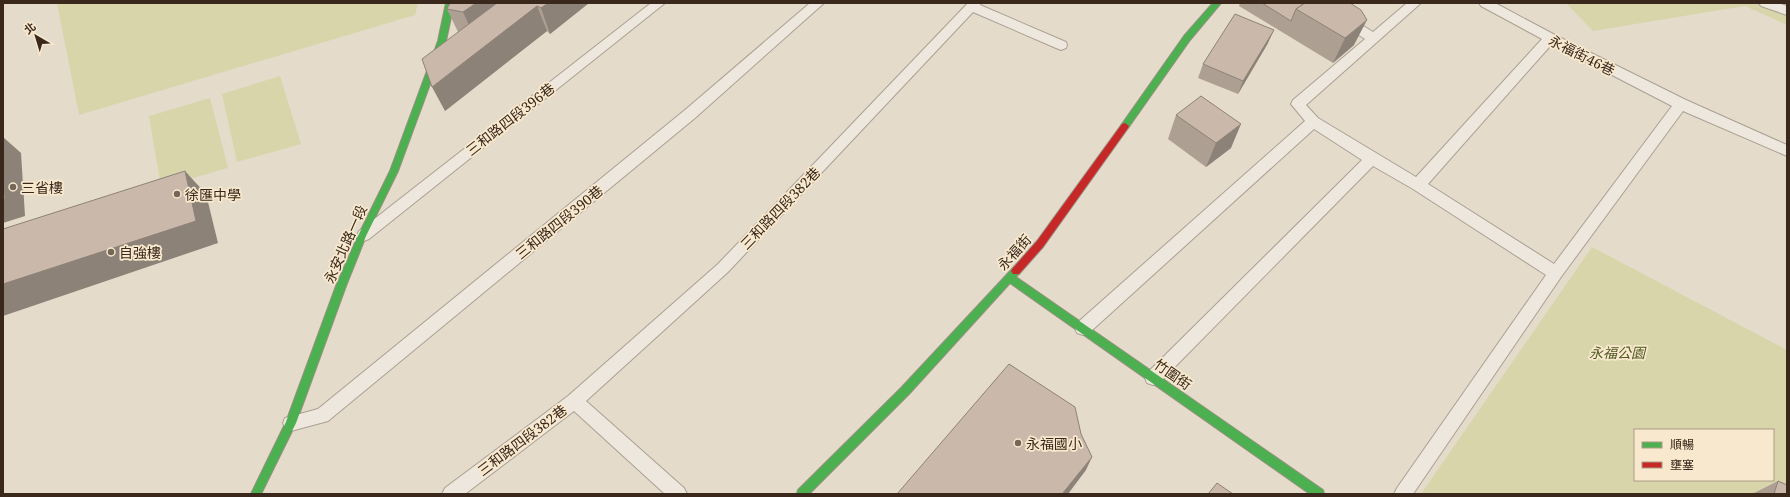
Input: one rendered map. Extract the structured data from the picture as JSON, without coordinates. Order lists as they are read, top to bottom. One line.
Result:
{"streets":{"street":["永安北路一段","永福街","竹圍街"],"lane":["永福街46巷","三和路四段396巷","三和路四段382巷","三和路四段390巷"]},"crossings":[["三和路四段396巷","永安北路一段"],["三和路四段390巷","永安北路一段"],["永福街","竹圍街"]],"parks":["永福公園"],"places":["三省樓","徐匯中學","自強樓","永福國小"],"legend":["順暢","壅塞"],"north":"top left"}
